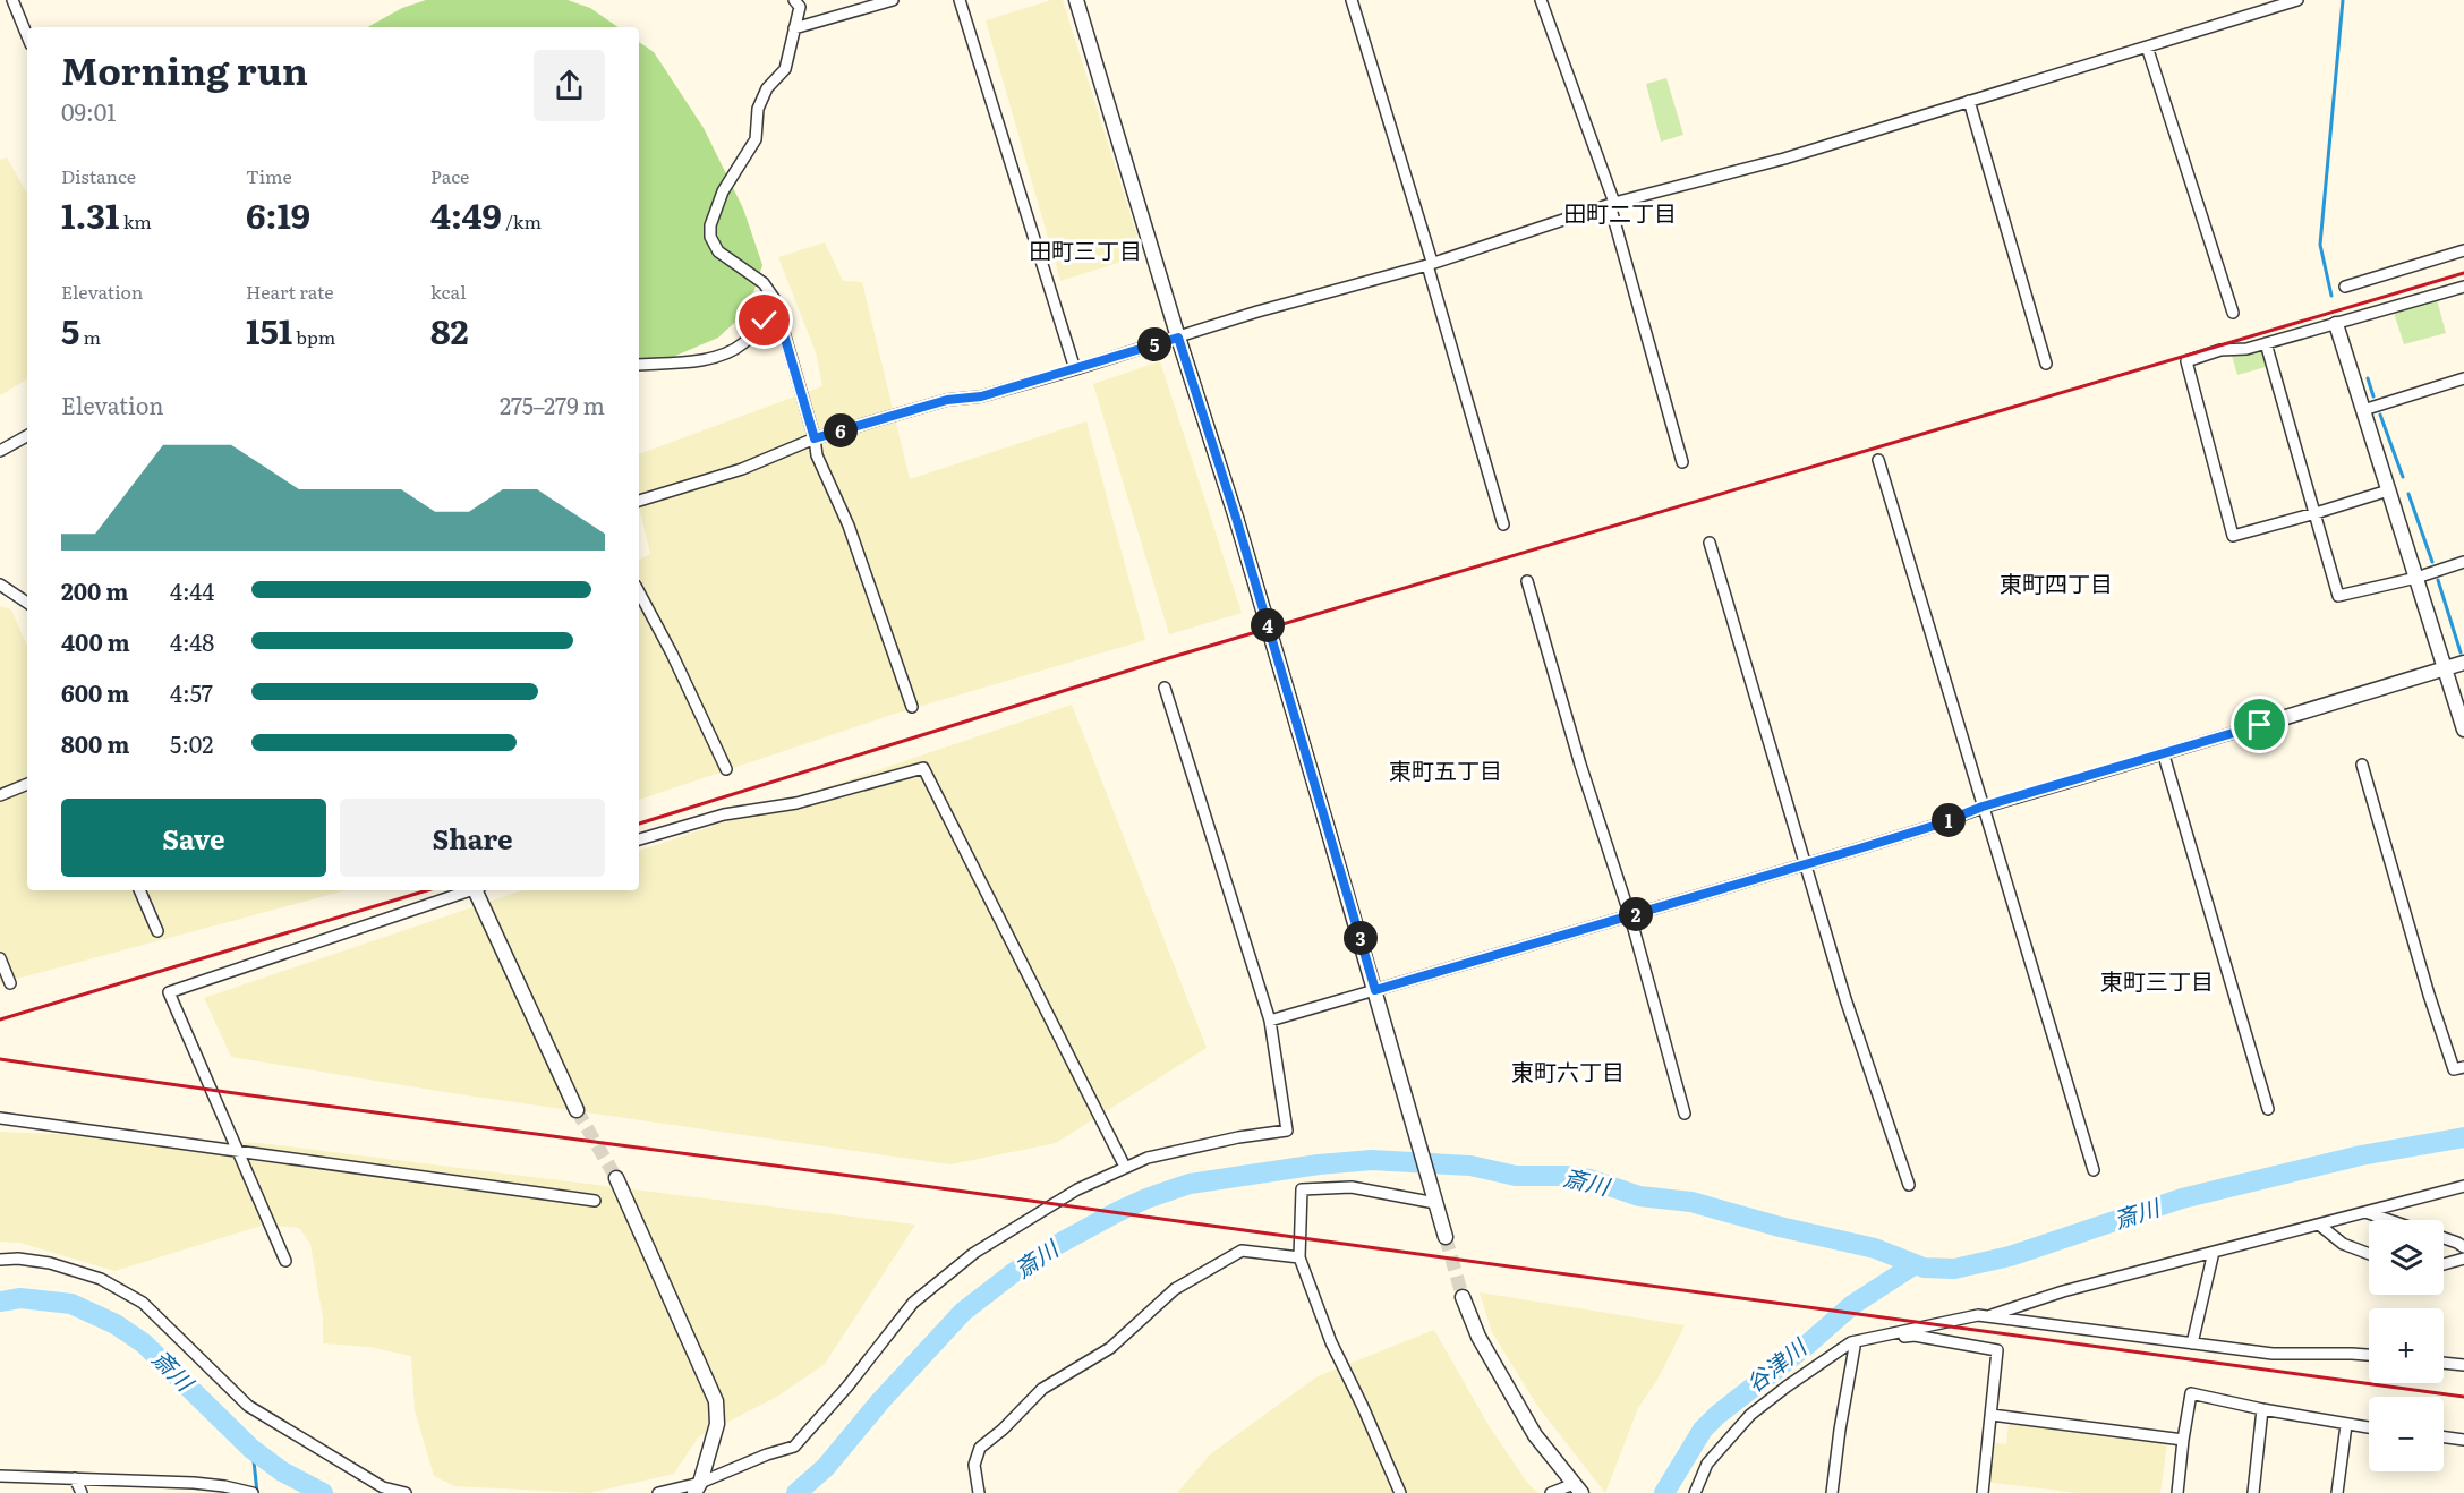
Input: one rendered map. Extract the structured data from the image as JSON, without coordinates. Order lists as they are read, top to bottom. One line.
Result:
{"districts":["田町二丁目","田町三丁目","東町四丁目","東町五丁目","東町三丁目","東町六丁目"],"water":["斎川","谷津川"],"page":{"heading":["Morning run","09:01"],"stats":[["Distance","1.31 km"],["Time","6:19"],["Pace","4:49 /km"],["Elevation","5 m"],["Heart rate","151 bpm"],["kcal","82"]],"pins":["5","6","4","1","2","3"],"chart":["Elevation","275–279 m"],"list":[{"name":"200 m","note":"4:44"},{"name":"400 m","note":"4:48"},{"name":"600 m","note":"4:57"},{"name":"800 m","note":"5:02"}],"buttons":["Save","Share"],"map_buttons":["+","−"]}}
